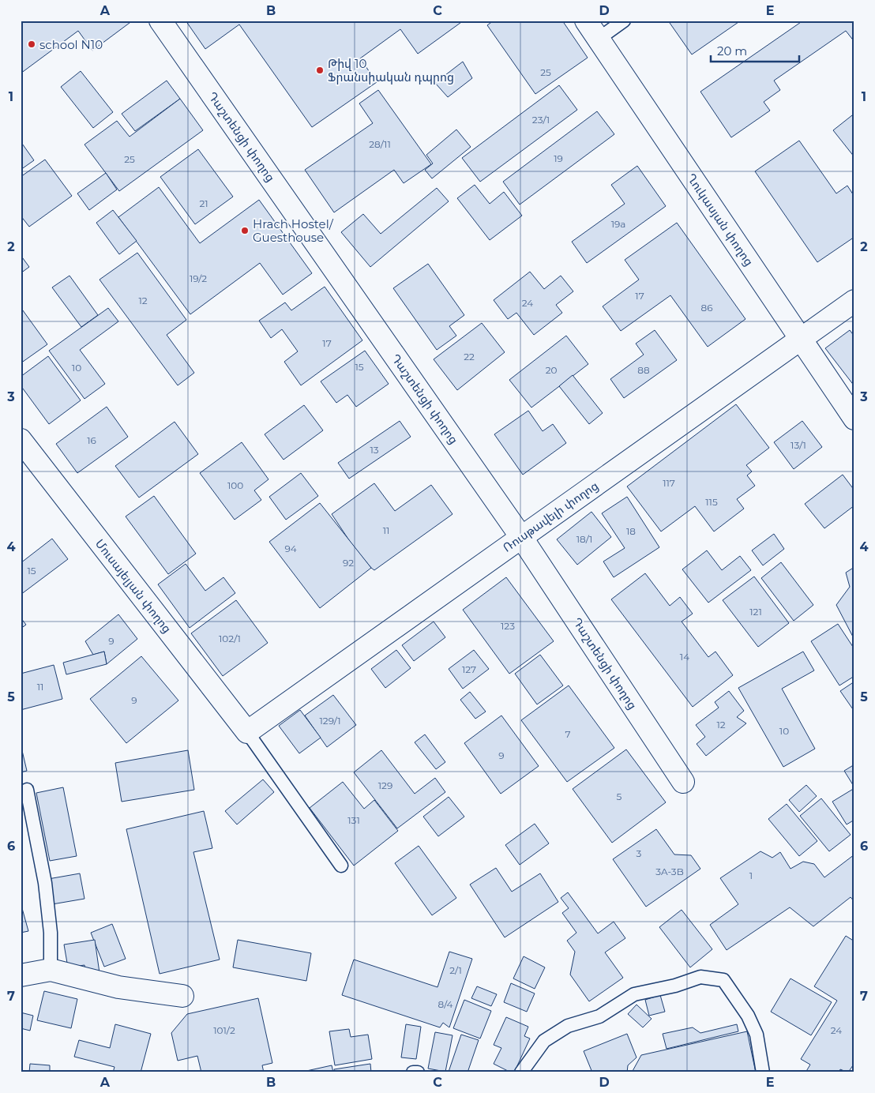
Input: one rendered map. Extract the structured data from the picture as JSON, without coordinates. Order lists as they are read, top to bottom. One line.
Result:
{"streets":{"street":["Դաշտենցի փողոց","Ղուկասյան փողոց","Ռուսթավելի փողոց","Մուսայելյան փողոց"]},"crossings":[["Դաշտենցի փողոց","Ռուսթավելի փողոց"],["Ղուկասյան փողոց","Ռուսթավելի փողոց"],["Ռուսթավելի փողոց","Մուսայելյան փողոց"]],"places":["school N10","Թիվ 10 Ֆրանսիական դպրոց","Hrach Hostel/ Guesthouse"],"house_numbers":["25","23/1","28/11","19","25","21","19a","19/2","17","12","24","86","17","22","15","10","20","88","16","13/1","13","117","100","115","11","18","18/1","94","92","15","121","123","102/1","9","14","127","11","9","129/1","12","10","7","9","129","5","131","3","3A-3B","1","2/1","8/4","101/2","24"],"scale_bar":"20 m","grid":{"columns":["A","B","C","D","E"],"rows":["1","2","3","4","5","6","7"]}}
